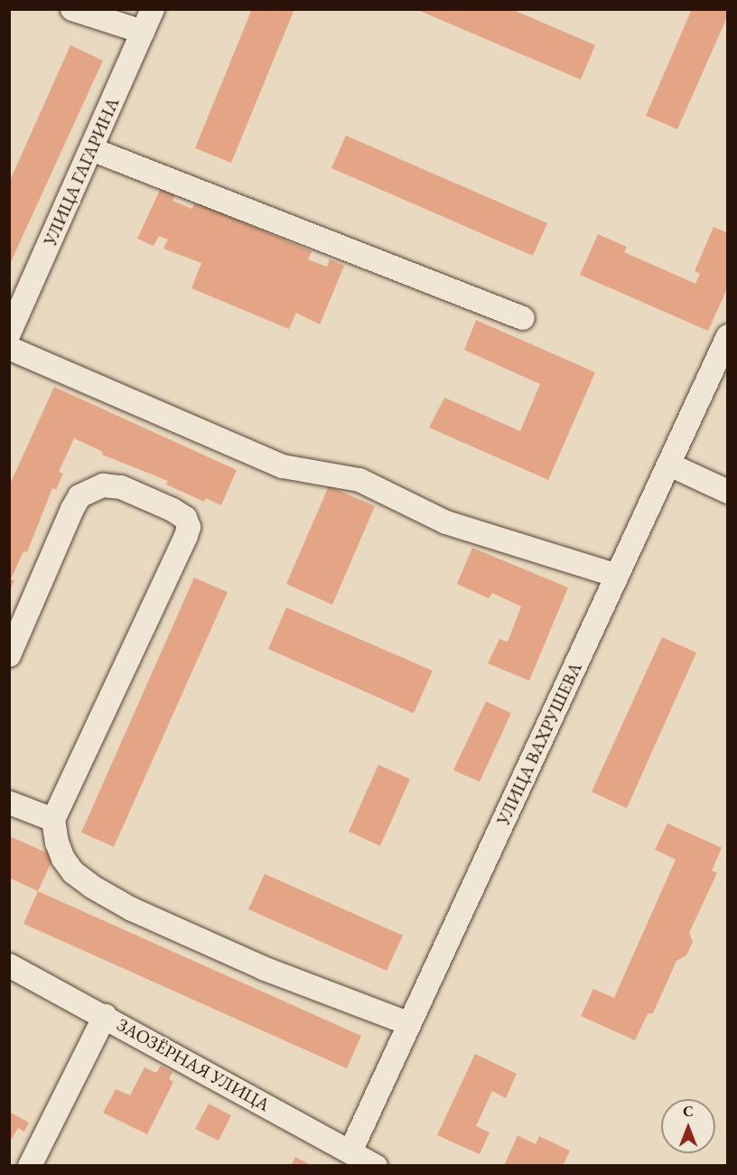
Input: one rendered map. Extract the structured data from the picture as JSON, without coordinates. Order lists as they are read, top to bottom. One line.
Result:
{"streets":{"street":["УЛИЦА ГАГАРИНА","УЛИЦА ВАХРУШЕВА","ЗАОЗЁРНАЯ УЛИЦА"]},"crossings":[["УЛИЦА ВАХРУШЕВА","ЗАОЗЁРНАЯ УЛИЦА"]],"north":"top"}
